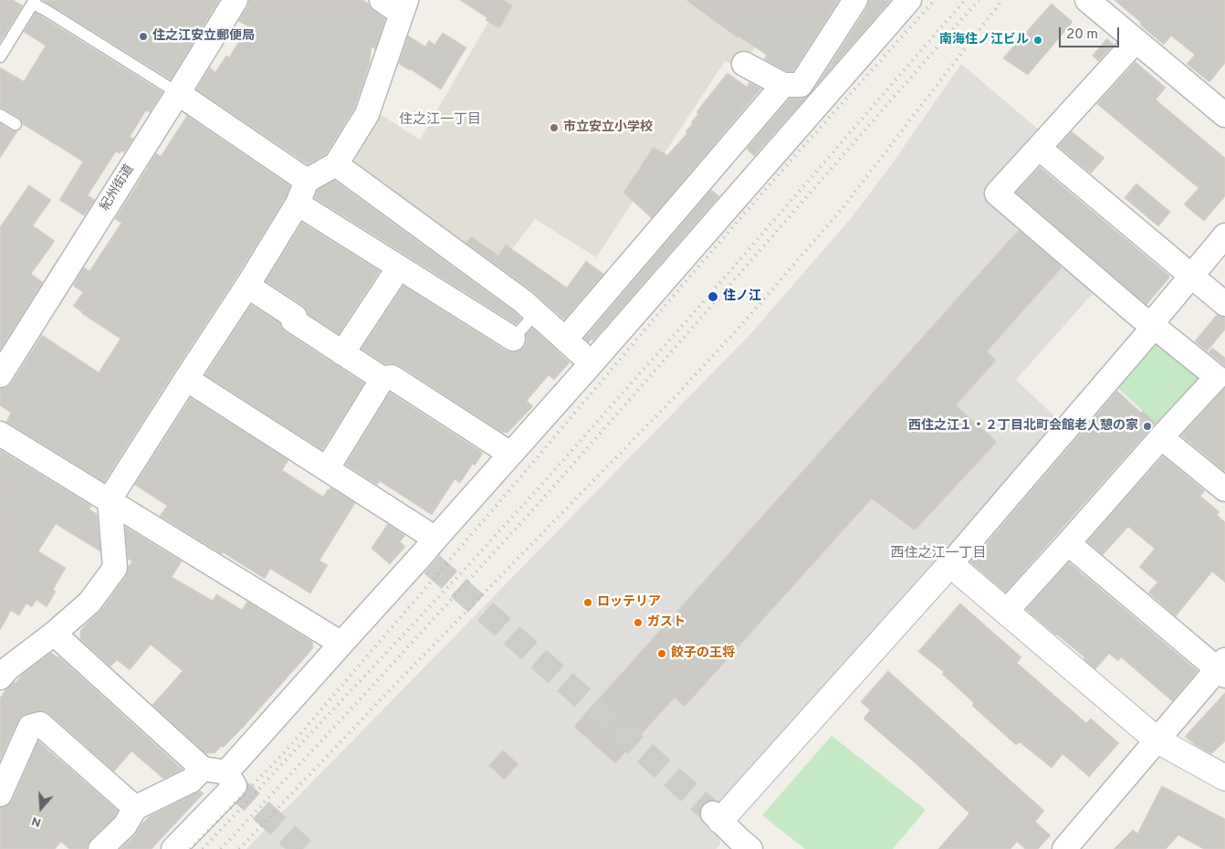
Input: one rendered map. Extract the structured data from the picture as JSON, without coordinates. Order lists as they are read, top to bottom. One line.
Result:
{"streets":{"street":["紀州街道"]},"districts":["住之江一丁目","西住之江一丁目"],"places":["住之江安立郵便局","南海住ノ江ビル","市立安立小学校","住ノ江","西住之江１・２丁目北町会館老人憩の家","ロッテリア","ガスト","餃子の王将"],"scale_bar":"20 m","north":"bottom"}
